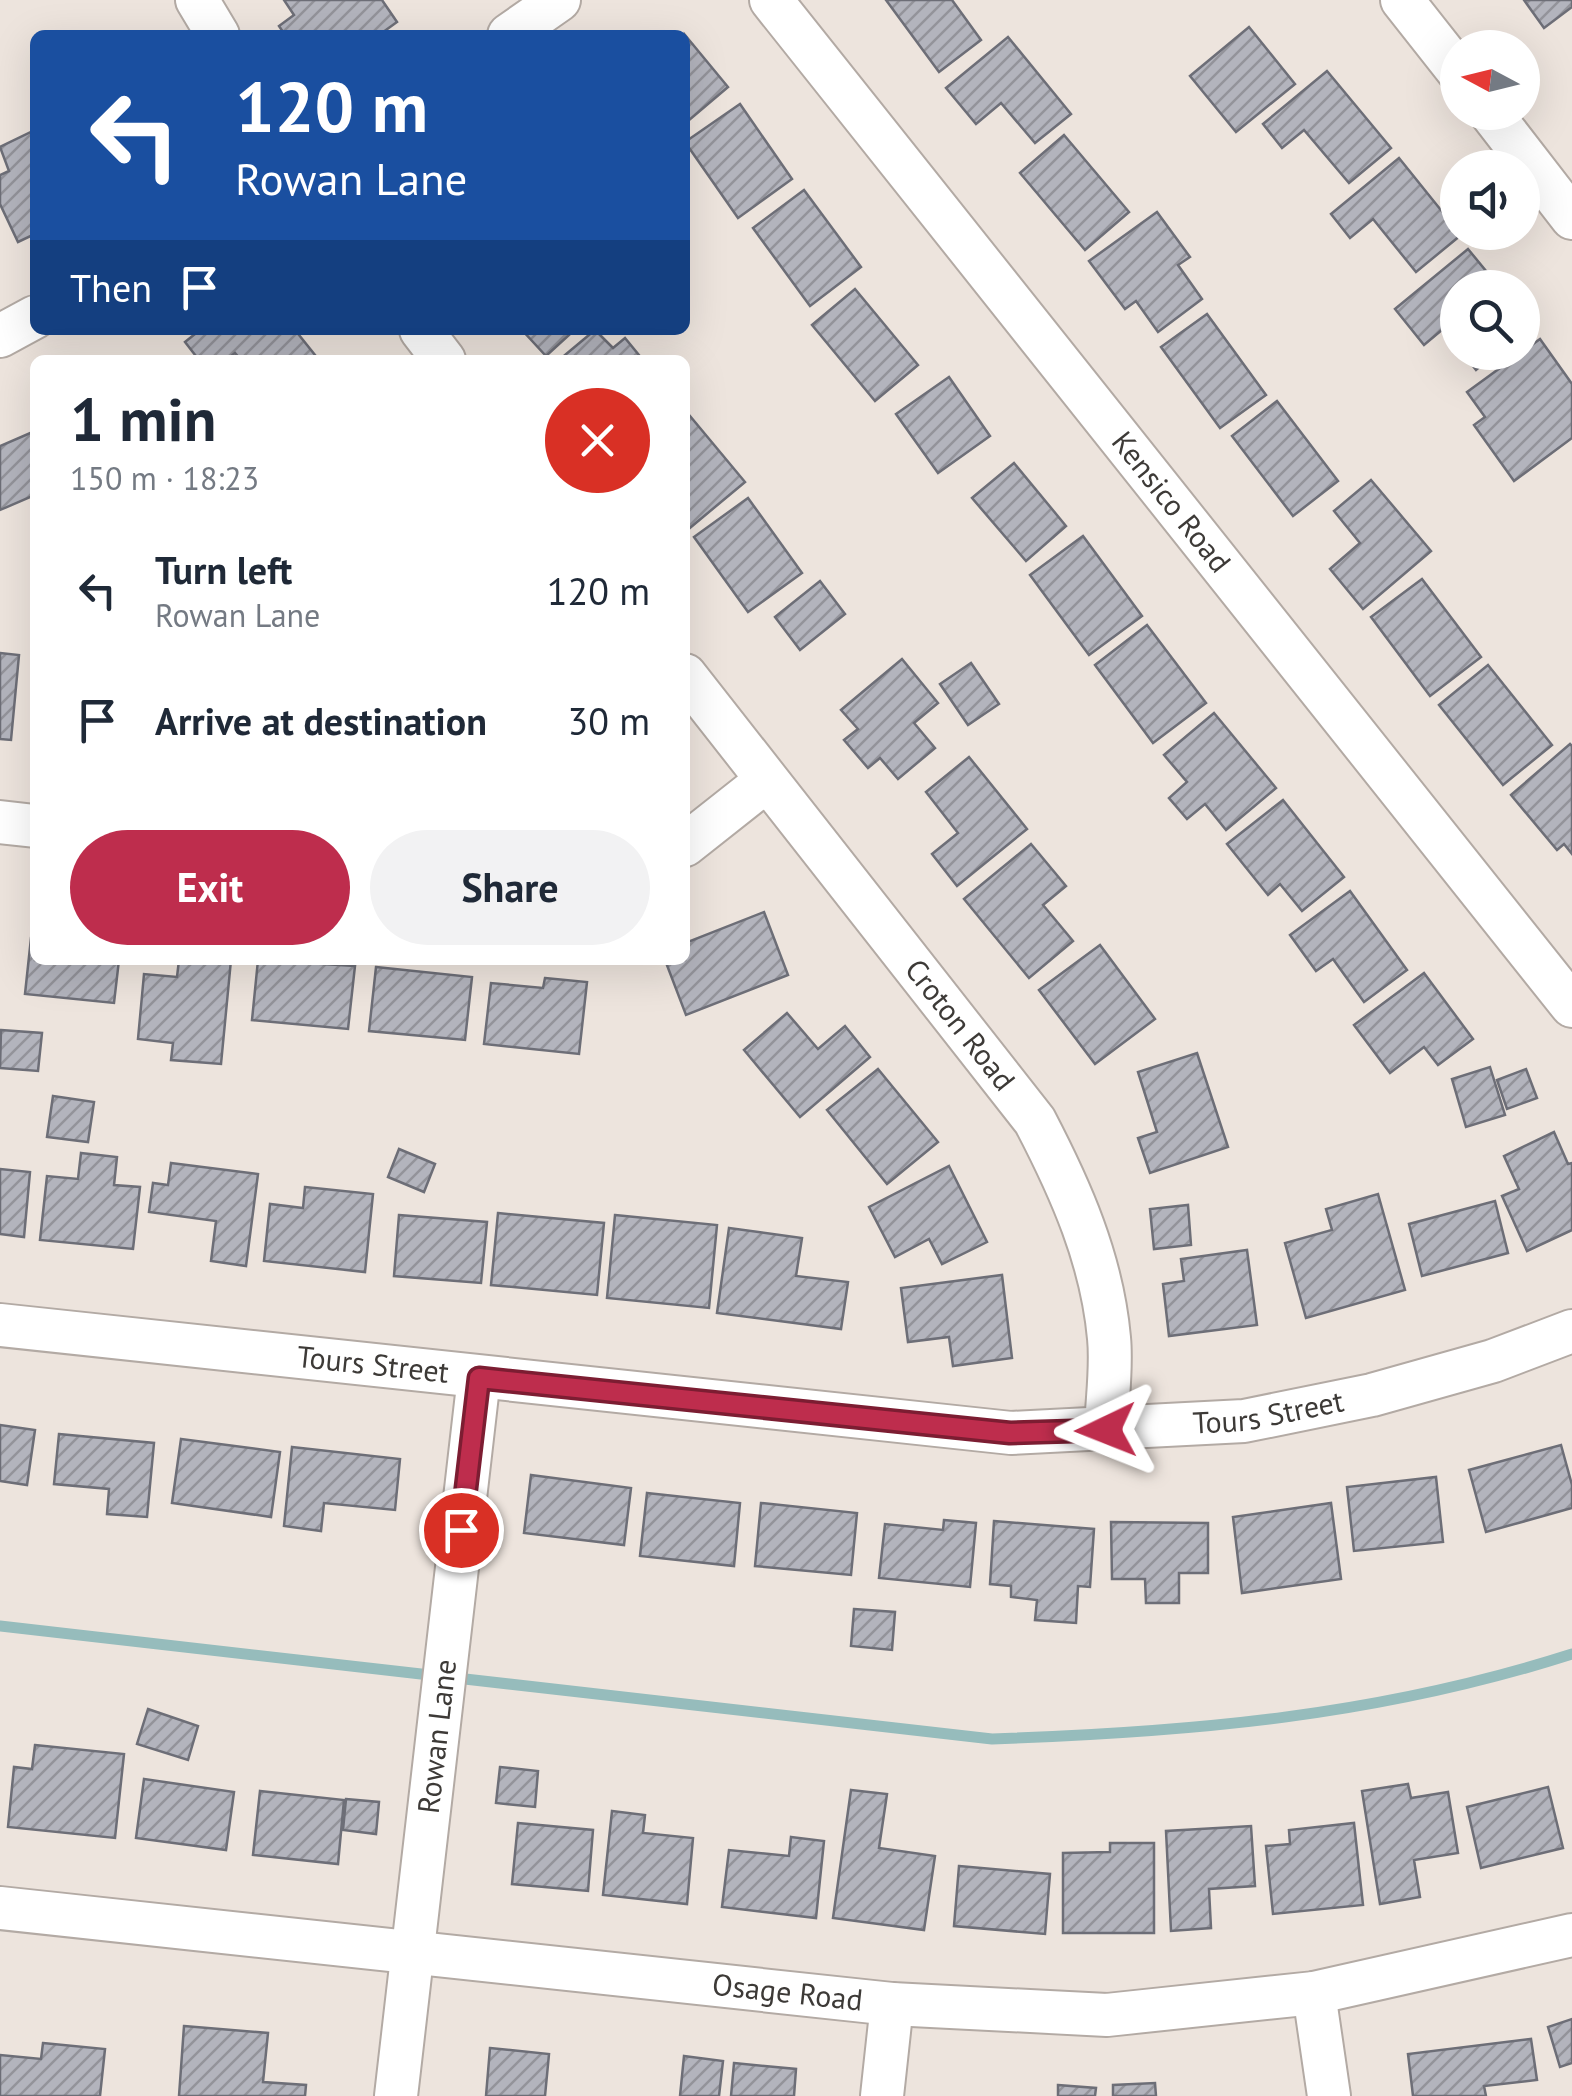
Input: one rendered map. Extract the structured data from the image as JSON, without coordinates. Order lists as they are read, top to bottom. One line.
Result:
{"streets":{"street":["Kensico Road","Croton Road","Tours Street","Rowan Lane","Osage Road"]},"crossings":[["Croton Road","Tours Street"],["Tours Street","Rowan Lane"],["Rowan Lane","Osage Road"]],"north":"left","page":{"turn":["120 m","Rowan Lane"],"then":"Then","heading":["1 min","150 m · 18:23"],"list":[{"name":"Turn left","note":"Rowan Lane","value":"120 m"},{"name":"Arrive at destination","value":"30 m"}],"buttons":["Exit","Share"]}}
